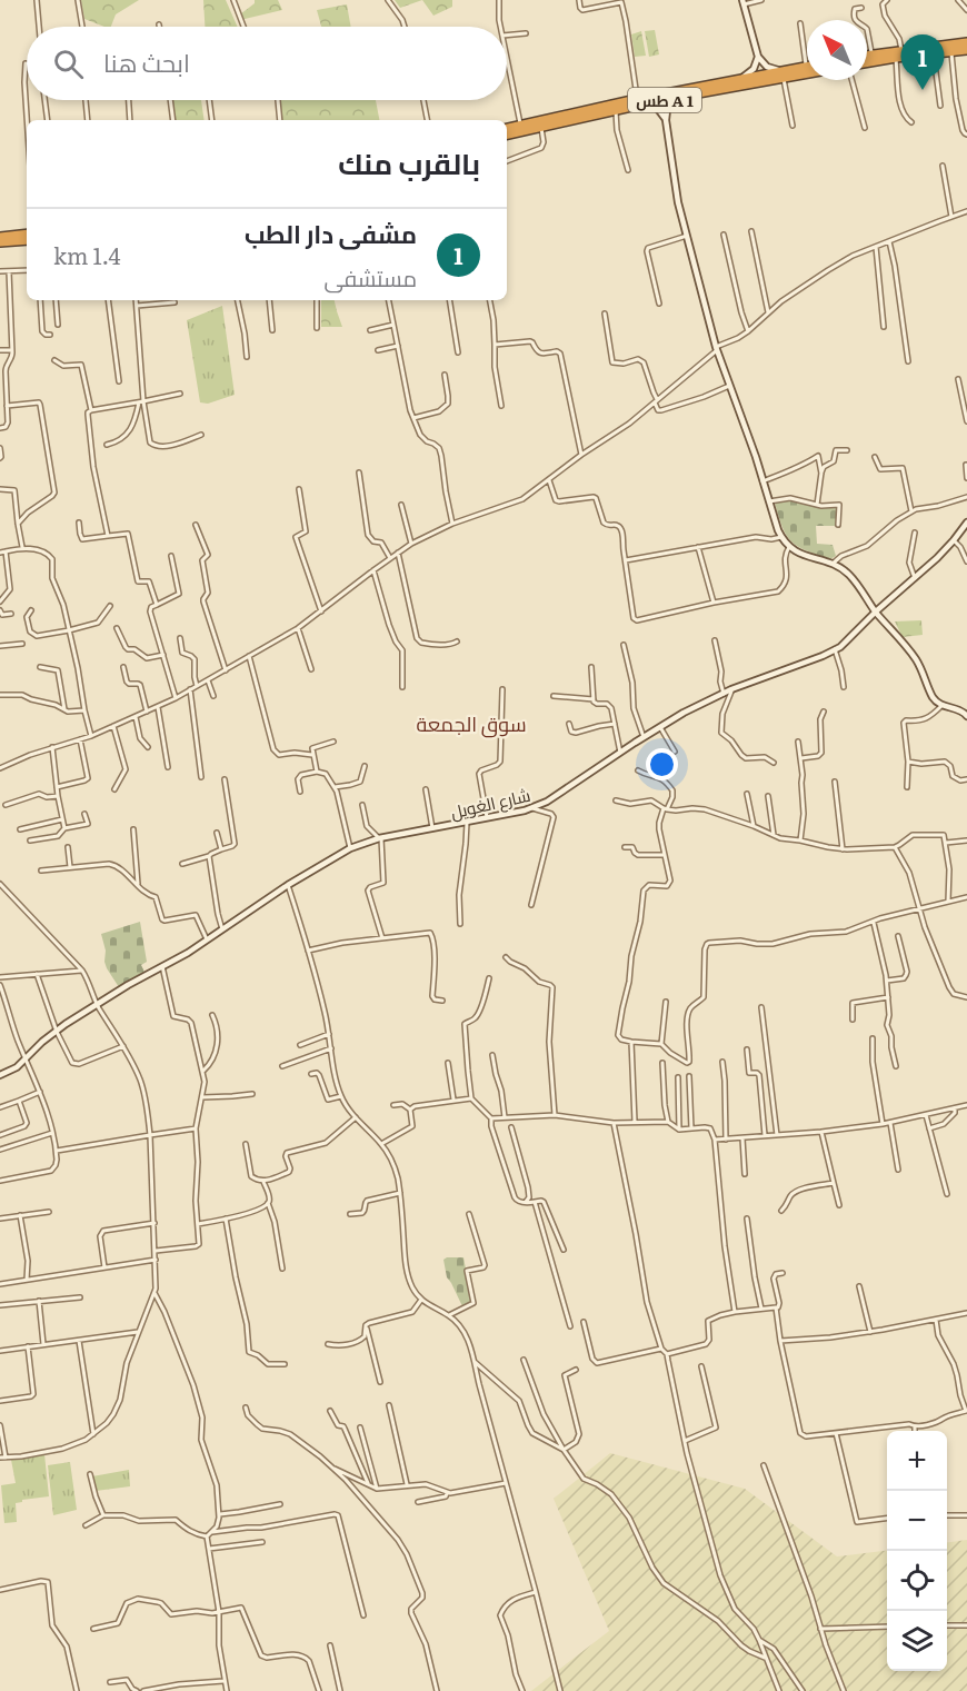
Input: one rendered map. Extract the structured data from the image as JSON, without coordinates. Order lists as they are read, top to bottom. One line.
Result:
{"streets":{"highway":["طس A 1"],"street":["شارع الغويل"]},"districts":["سوق الجمعة"],"north":"top left","page":{"search":"ابحث هنا","pins":"1","heading":"بالقرب منك","list":[{"mark":"1","name":"مشفى دار الطب","note":"مستشفى","value":"1.4 km"}],"map_buttons":["+","−"]}}
